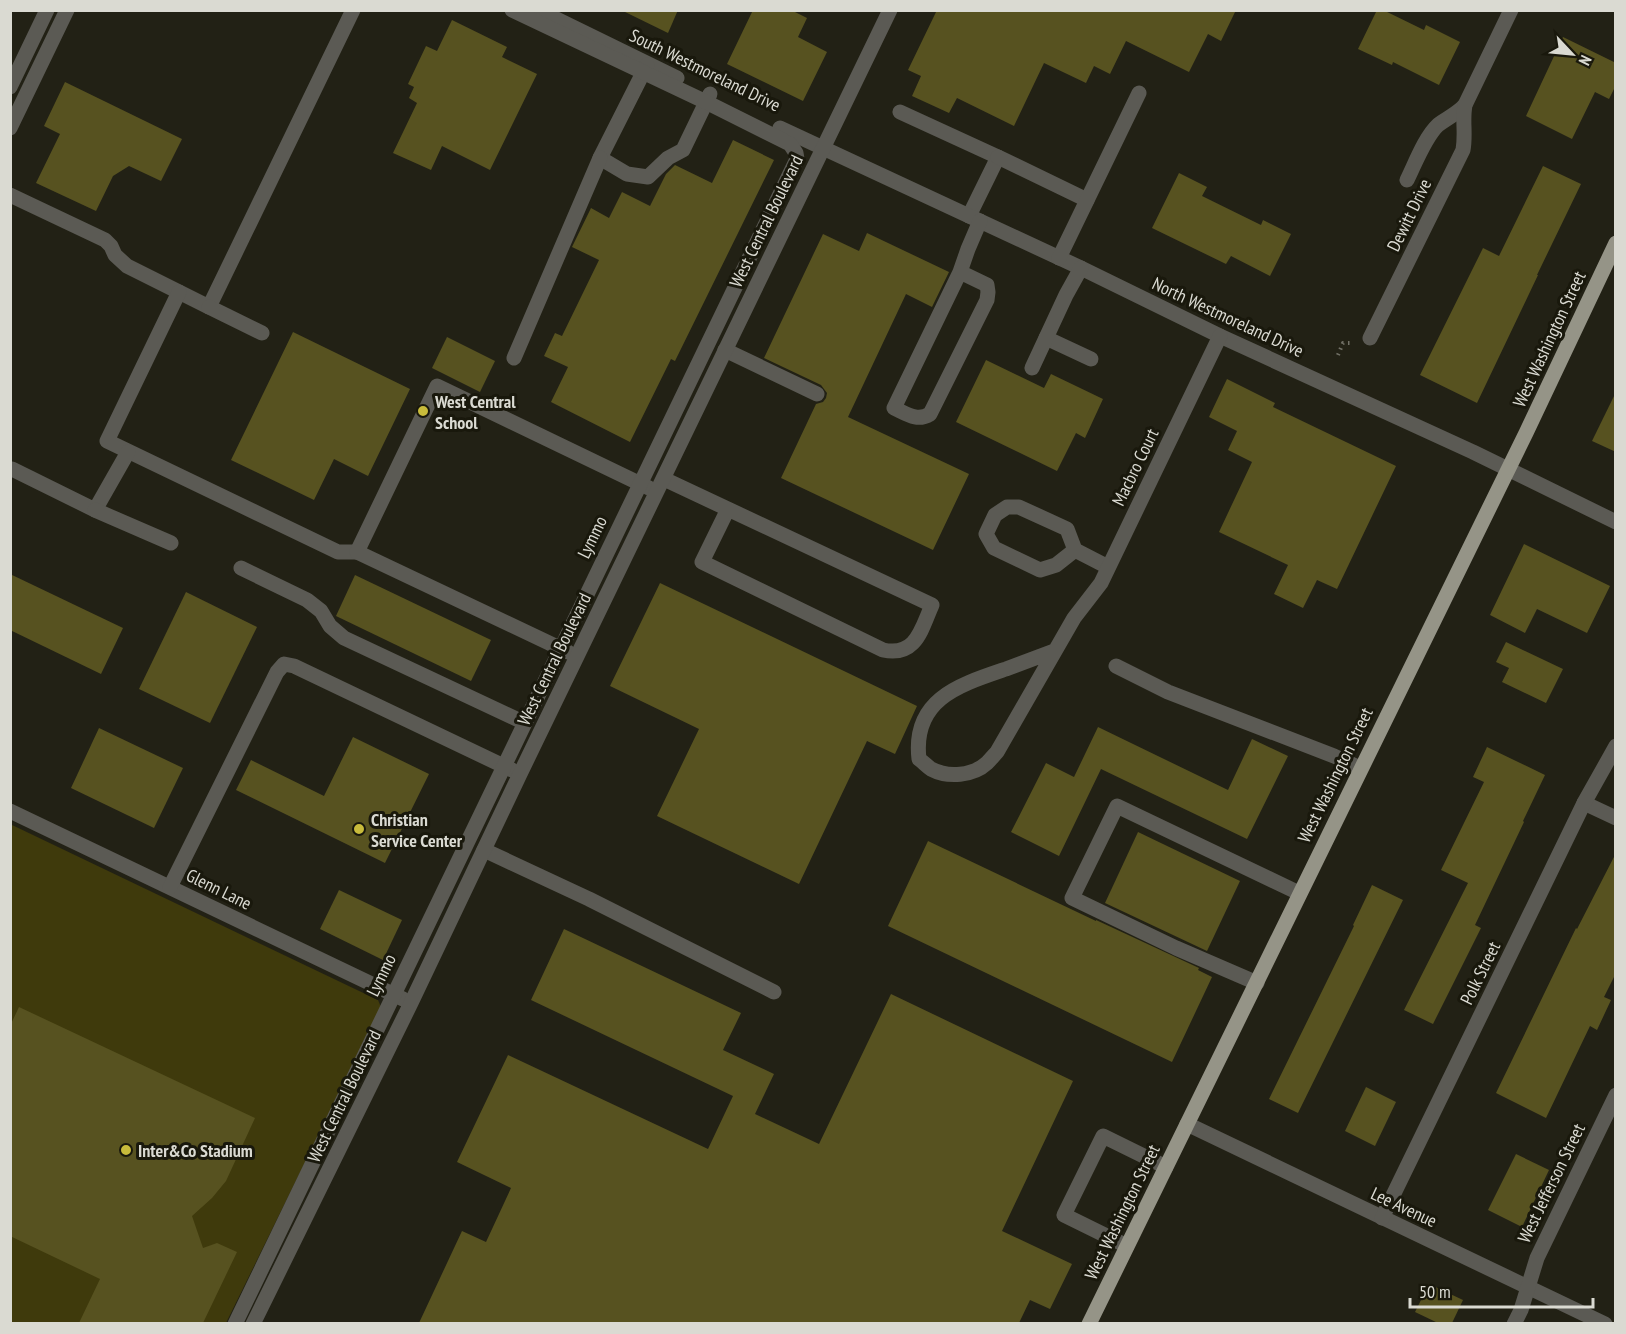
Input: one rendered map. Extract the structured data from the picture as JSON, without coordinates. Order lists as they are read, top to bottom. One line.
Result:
{"streets":{"main road":["West Washington Street"],"street":["South Westmoreland Drive","Dewitt Drive","West Central Boulevard","North Westmoreland Drive","Macbro Court","Lymmo","Glenn Lane","Polk Street","West Jefferson Street","Lee Avenue"]},"crossings":[["South Westmoreland Drive","West Central Boulevard"],["South Westmoreland Drive","North Westmoreland Drive"],["South Westmoreland Drive","Lymmo"],["West Central Boulevard","North Westmoreland Drive"],["West Central Boulevard","Glenn Lane"],["North Westmoreland Drive","West Washington Street"],["North Westmoreland Drive","Macbro Court"],["West Washington Street","Lee Avenue"],["Lymmo","Glenn Lane"],["Polk Street","Lee Avenue"],["West Jefferson Street","Lee Avenue"]],"places":["West Central School","Christian Service Center","Inter&Co Stadium"],"scale_bar":"50 m","north":"bottom right"}
